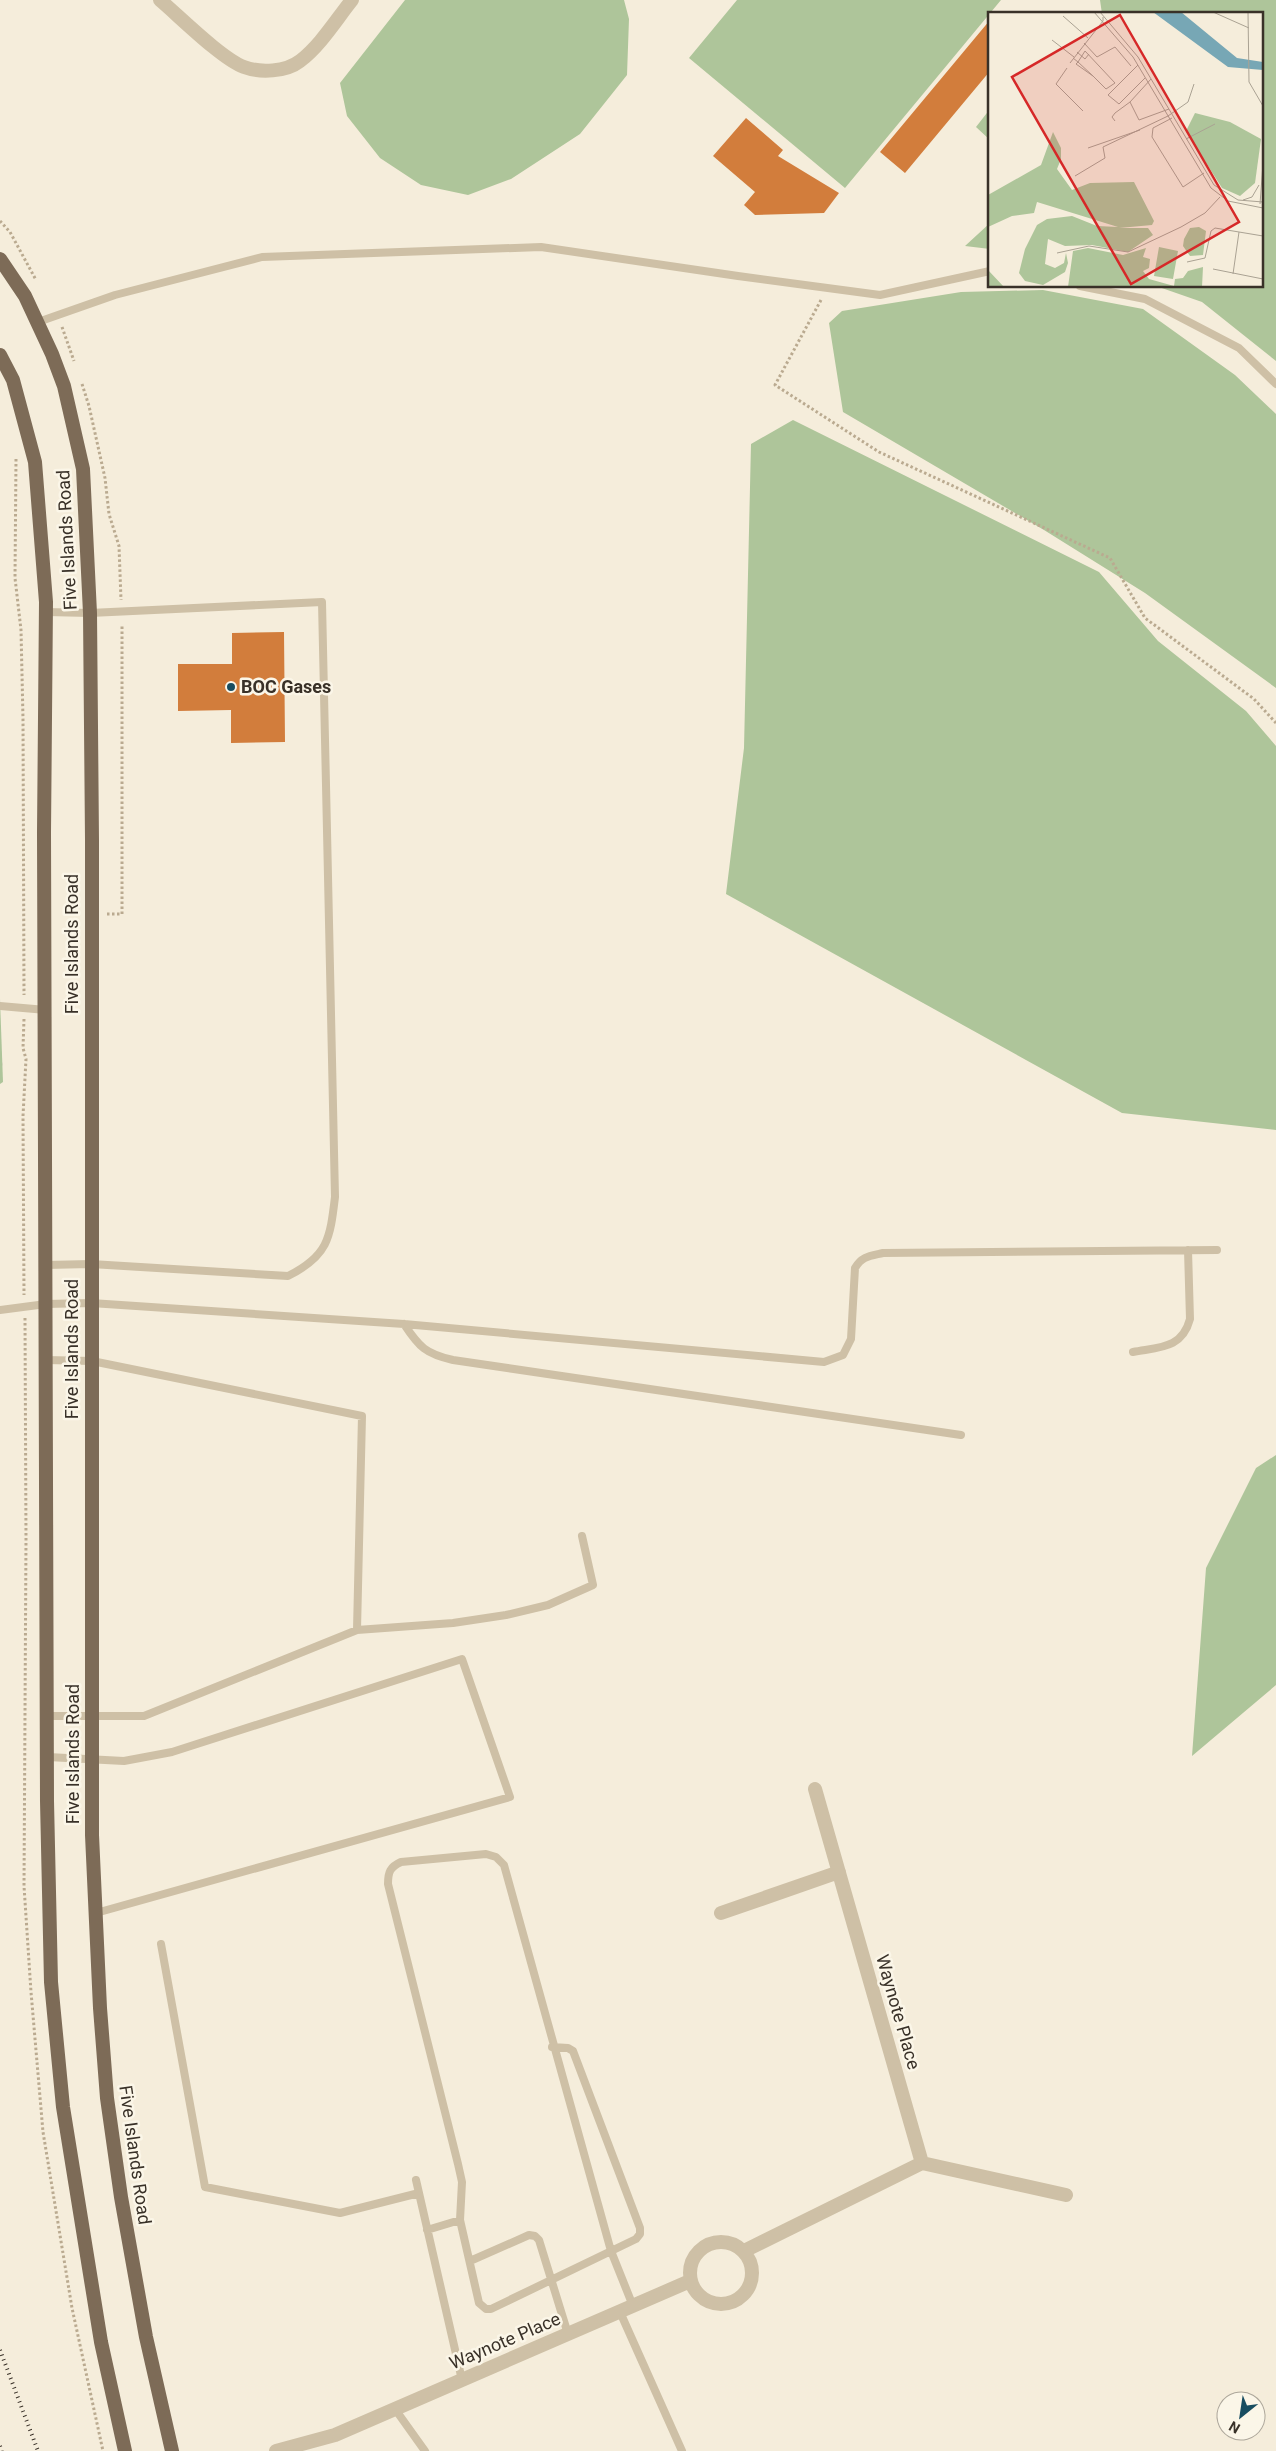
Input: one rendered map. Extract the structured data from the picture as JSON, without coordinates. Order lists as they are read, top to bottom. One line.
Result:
{"streets":{"main road":["Five Islands Road"],"street":["Waynote Place"]},"places":["BOC Gases"],"north":"bottom left"}
